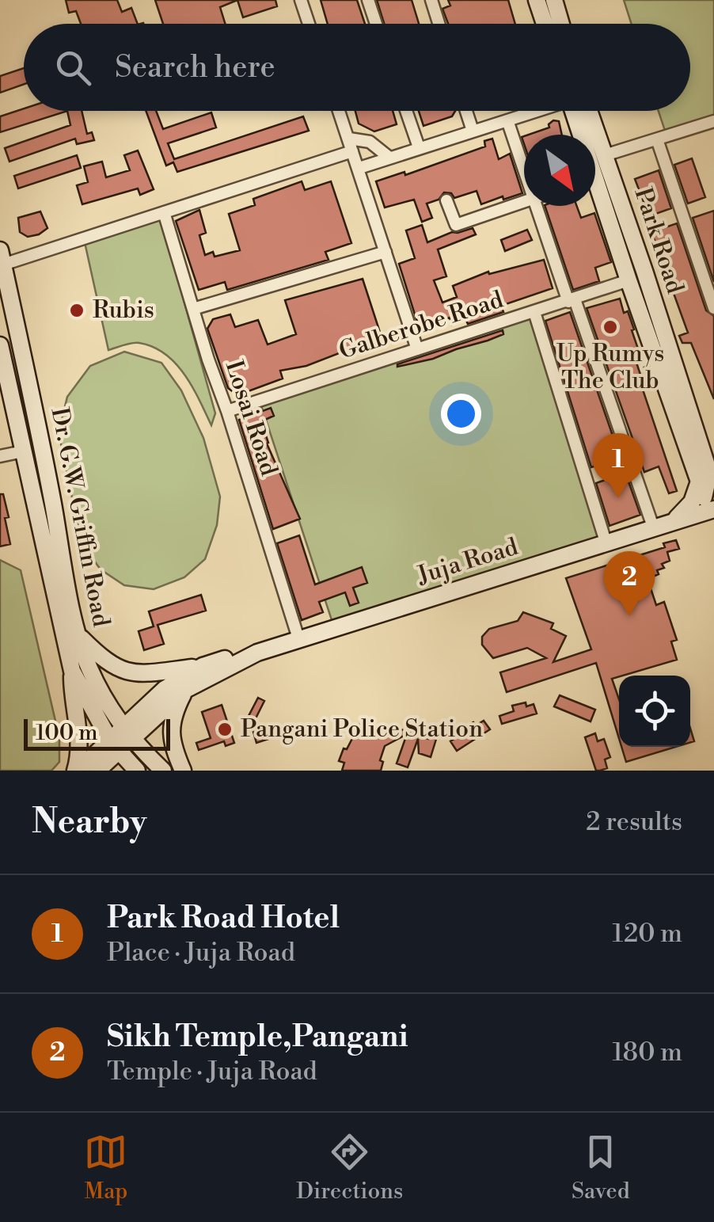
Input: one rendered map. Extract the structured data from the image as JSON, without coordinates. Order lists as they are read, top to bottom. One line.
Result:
{"streets":{"main road":["Park Road","Dr. G.W. Griffin Road","Juja Road"],"street":["Galberobe Road","Losai Road"]},"crossings":[["Park Road","Galberobe Road"],["Galberobe Road","Losai Road"],["Losai Road","Juja Road"],["Dr. G.W. Griffin Road","Juja Road"]],"places":["Rubis","Up Rumys The Club","Pangani Police Station"],"scale_bar":"100 m","north":"bottom right","page":{"search":"Search here","pins":["1","2"],"scale":"100 m","heading":["Nearby","2 results"],"list":[{"mark":"1","name":"Park Road Hotel","note":"Place · Juja Road","value":"120 m"},{"mark":"2","name":"Sikh Temple,Pangani","note":"Temple · Juja Road","value":"180 m"}],"nav":["Map","Directions","Saved"]}}
